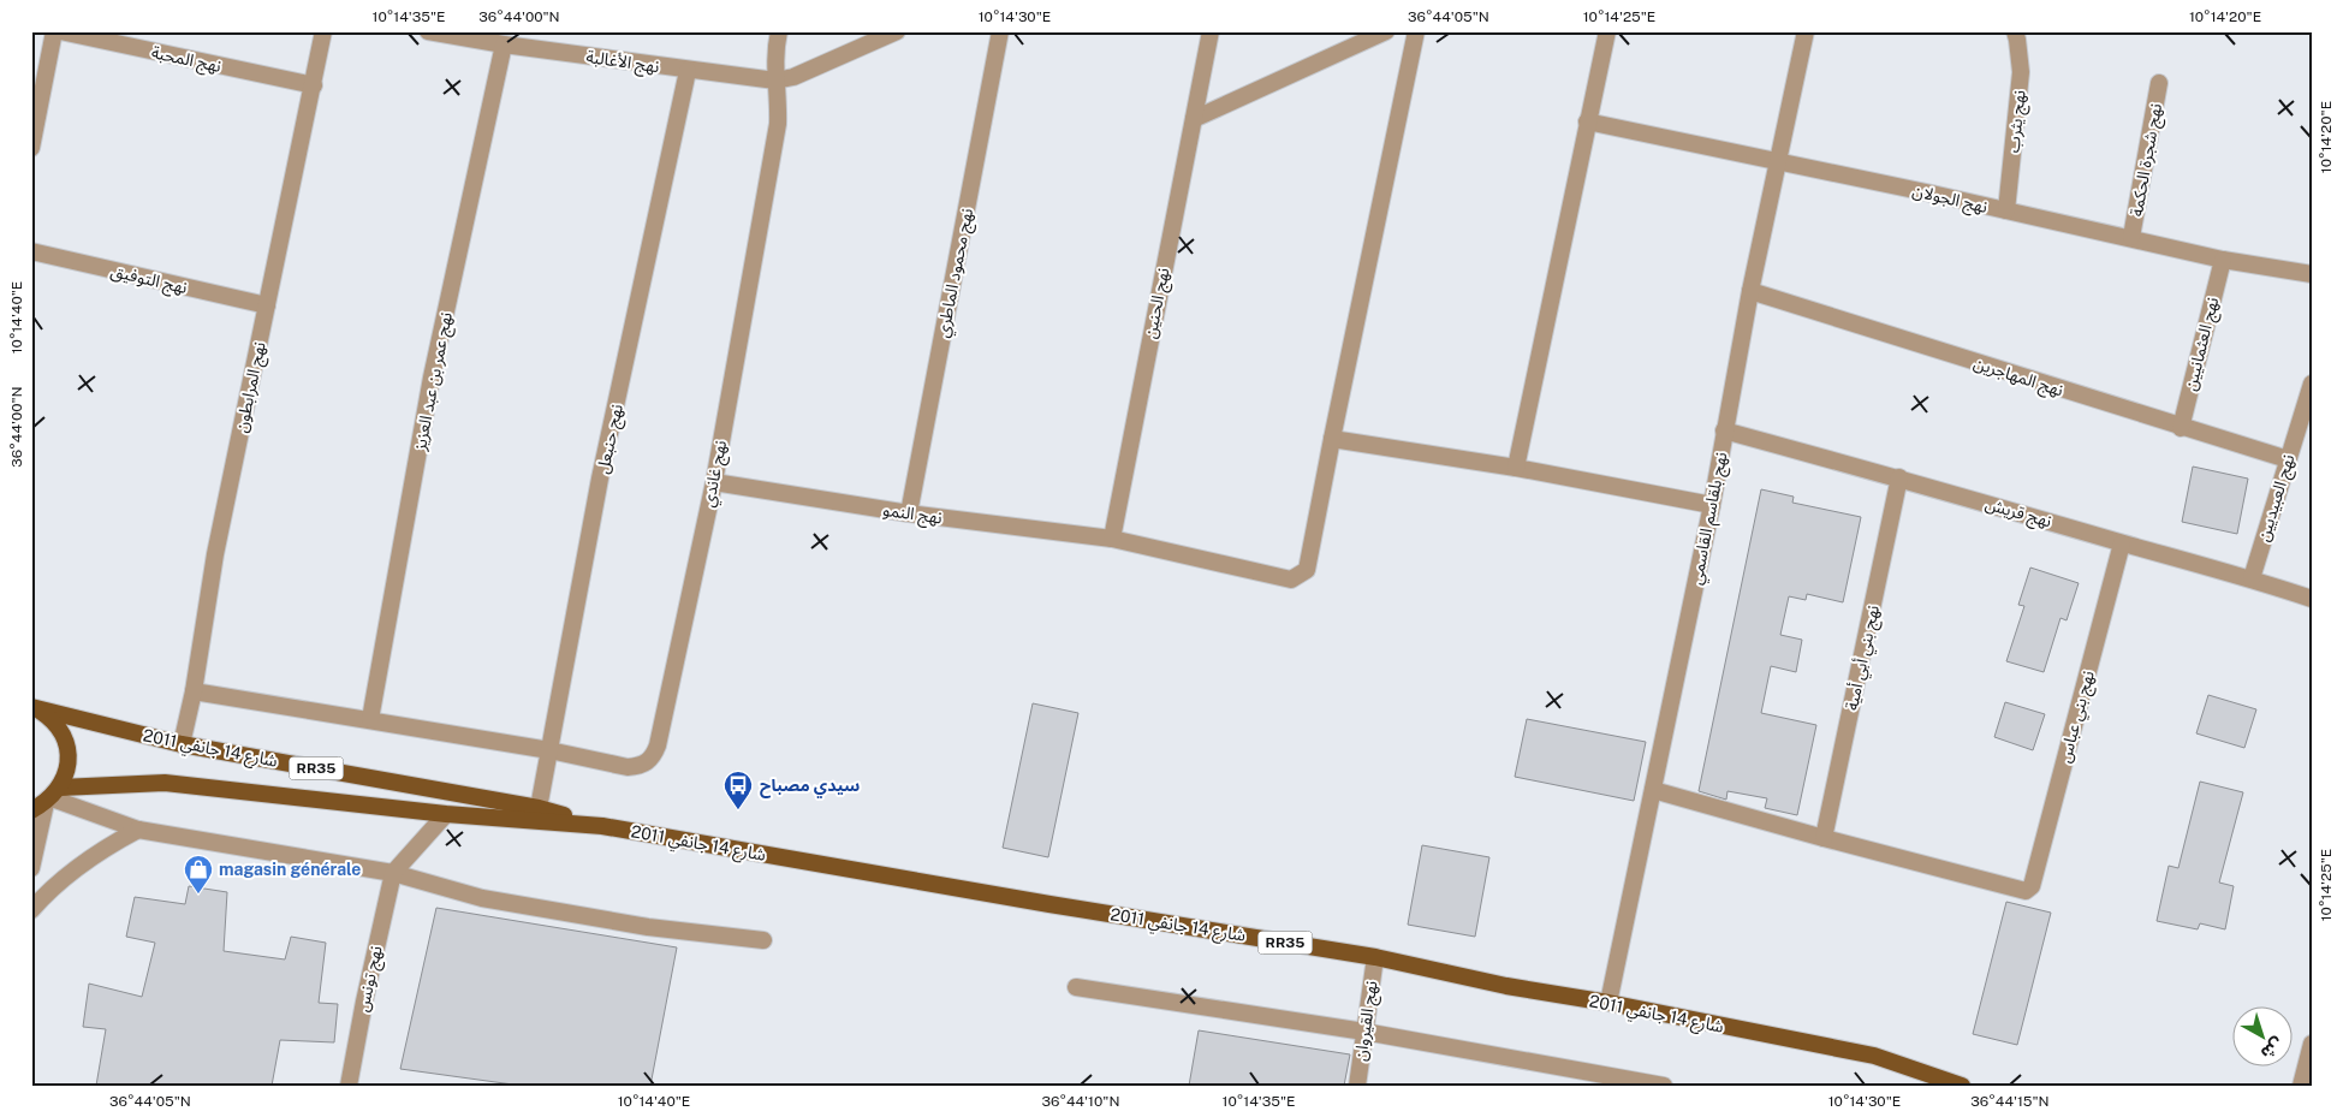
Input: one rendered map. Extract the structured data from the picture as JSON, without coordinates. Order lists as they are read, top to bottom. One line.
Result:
{"streets":{"main road":["شارع 14 جانفي 2011","RR35"],"street":["نهج المحبة","نهج الأغالبة","نهج يثرب","نهج شجرة الحكمة","نهج الجولان","نهج محمود الماطري","نهج التوفيق","نهج الحنين","نهج العثمانيين","نهج المهاجرين","نهج عمر بن عبد العزيز","نهج المرابطون","نهج حنبعل","نهج غاندي","نهج العبيديين","نهج قريش","نهج النمو","نهج بلقاسم القاسمي","نهج بني أبي أمية","نهج بني عباس","نهج تونس","نهج القيروان"]},"crossings":[["نهج المحبة","نهج المرابطون"],["نهج الأغالبة","نهج عمر بن عبد العزيز"],["نهج الأغالبة","نهج حنبعل"],["نهج الأغالبة","نهج غاندي"],["نهج يثرب","نهج الجولان"],["نهج شجرة الحكمة","نهج الجولان"],["نهج الجولان","نهج العثمانيين"],["نهج الجولان","نهج بلقاسم القاسمي"],["نهج محمود الماطري","نهج النمو"],["نهج التوفيق","نهج المرابطون"],["نهج الحنين","نهج النمو"],["نهج العثمانيين","نهج المهاجرين"],["نهج المهاجرين","نهج العبيديين"],["نهج المهاجرين","نهج بلقاسم القاسمي"],["نهج المرابطون","شارع 14 جانفي 2011"],["نهج حنبعل","نهج غاندي"],["نهج حنبعل","شارع 14 جانفي 2011"],["نهج غاندي","نهج النمو"],["نهج العبيديين","نهج قريش"],["نهج قريش","نهج بلقاسم القاسمي"],["نهج قريش","نهج بني أبي أمية"],["نهج قريش","نهج بني عباس"],["نهج بلقاسم القاسمي","شارع 14 جانفي 2011"],["نهج بني أبي أمية","نهج بني عباس"],["شارع 14 جانفي 2011","RR35"],["شارع 14 جانفي 2011","نهج القيروان"]],"places":{"bus stop":["سيدي مصباح"],"shop":["magasin générale"]},"north":"bottom right","coordinates":["10°14'35\"E","36°44'00\"N","10°14'30\"E","36°44'05\"N","10°14'25\"E","10°14'20\"E","10°14'40\"E","36°44'10\"N","36°44'15\"N"]}
